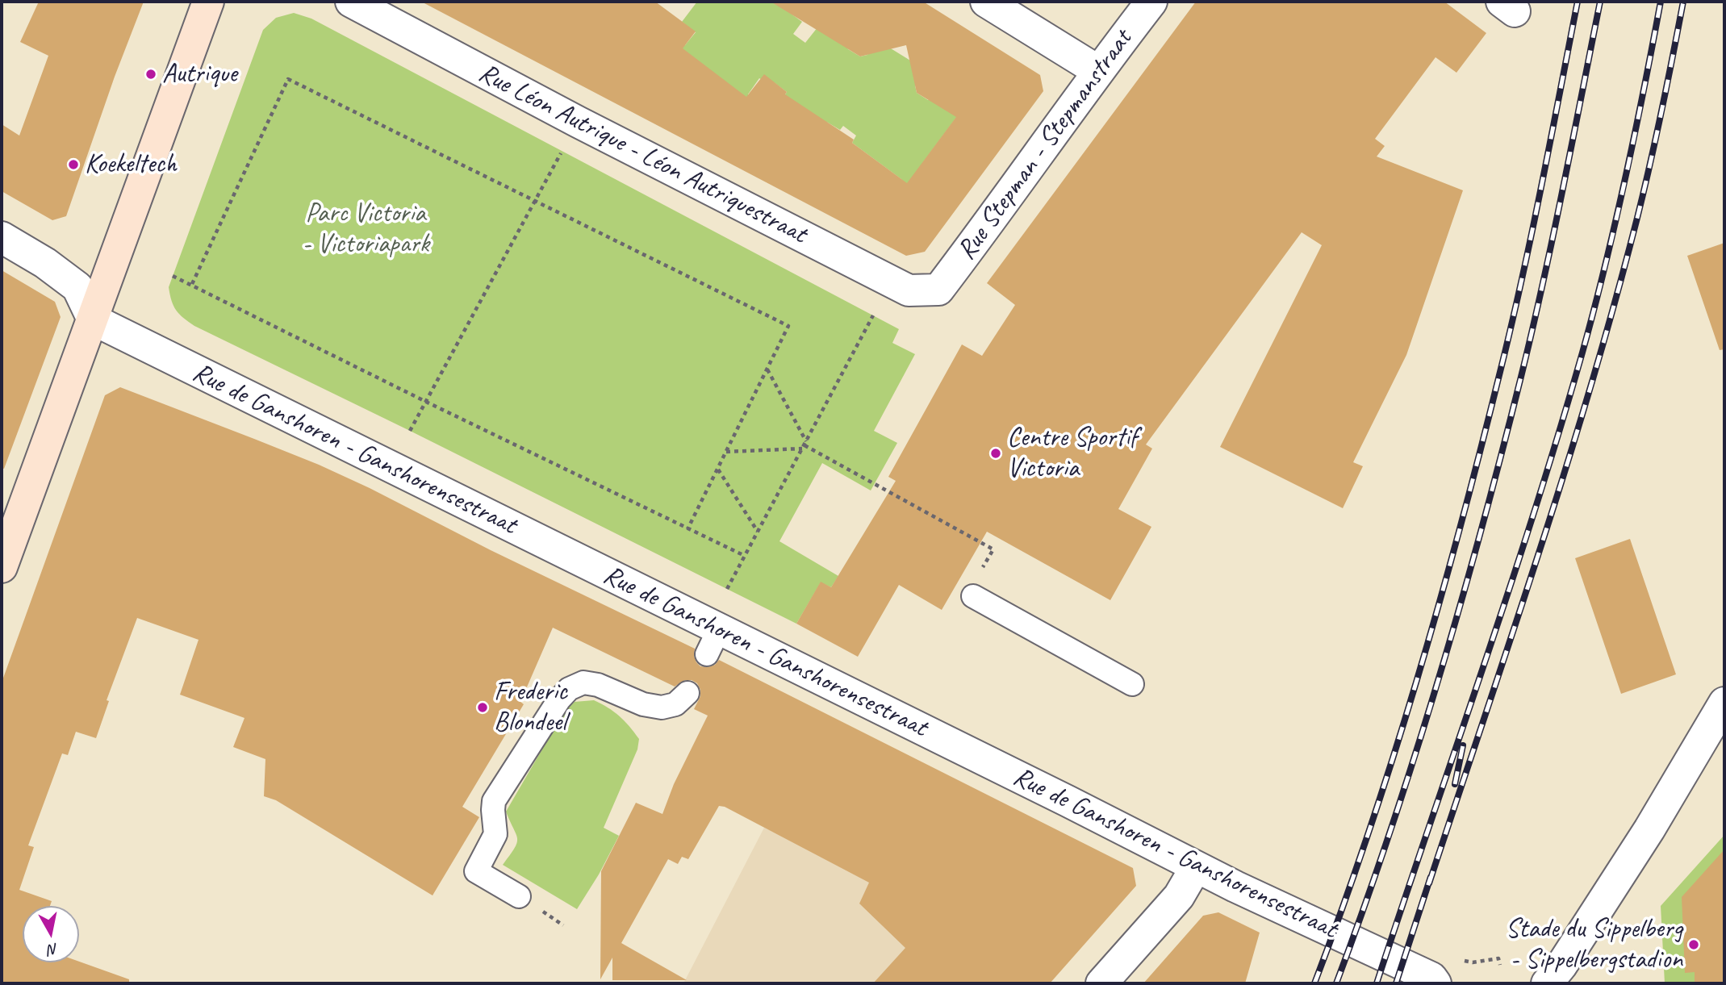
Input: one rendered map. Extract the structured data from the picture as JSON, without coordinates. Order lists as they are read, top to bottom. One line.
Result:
{"streets":{"street":["Rue Stepman - Stepmanstraat","Rue Léon Autrique - Léon Autriquestraat","Rue de Ganshoren - Ganshorensestraat"]},"crossings":[["Rue Stepman - Stepmanstraat","Rue Léon Autrique - Léon Autriquestraat"]],"parks":["Parc Victoria - Victoriapark"],"places":["Autrique","Koekeltech","Centre Sportif Victoria","Frederic Blondeel","Stade du Sippelberg - Sippelbergstadion"],"north":"bottom"}
